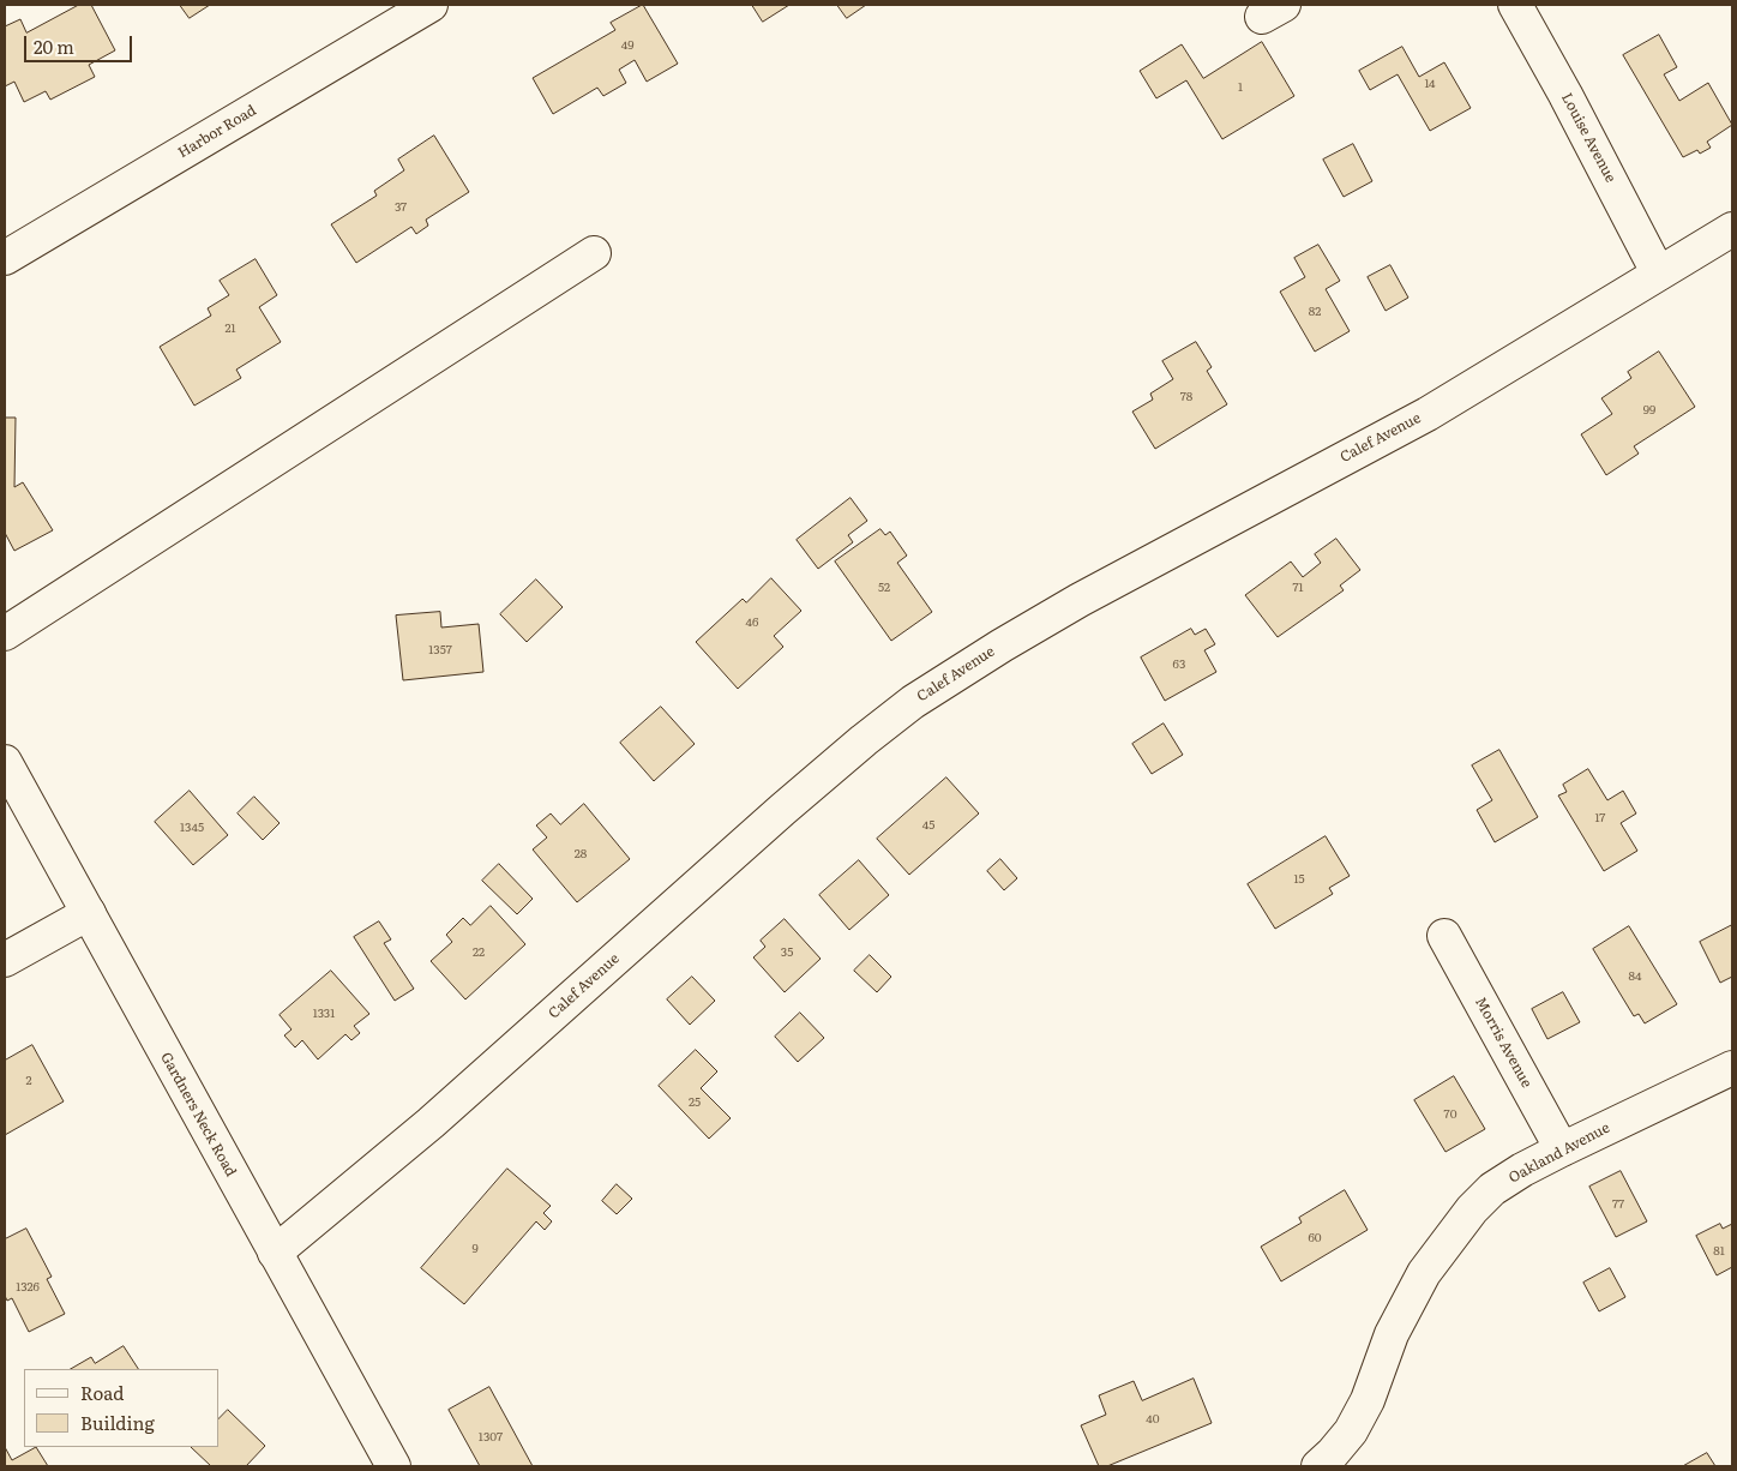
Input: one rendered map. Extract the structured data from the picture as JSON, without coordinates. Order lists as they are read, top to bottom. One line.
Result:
{"streets":{"street":["Harbor Road","Louise Avenue","Calef Avenue","Morris Avenue","Gardners Neck Road","Oakland Avenue"]},"crossings":[["Louise Avenue","Calef Avenue"],["Calef Avenue","Gardners Neck Road"],["Morris Avenue","Oakland Avenue"]],"house_numbers":["49","14","1","37","82","21","78","99","52","71","46","1357","63","17","45","1345","28","15","22","35","84","1331","2","25","70","77","60","9","81","1326","40","1307"],"legend":["Road","Building"],"scale_bar":"20 m"}
